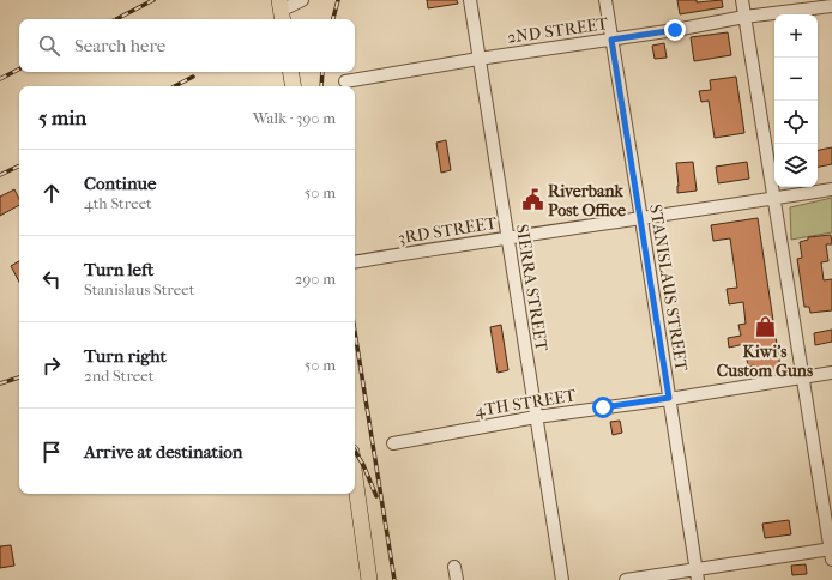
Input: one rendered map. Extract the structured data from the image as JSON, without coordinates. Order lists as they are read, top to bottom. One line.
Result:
{"streets":{"street":["2ND STREET","3RD STREET","SIERRA STREET","STANISLAUS STREET","4TH STREET"]},"crossings":[["2ND STREET","SIERRA STREET"],["2ND STREET","STANISLAUS STREET"],["3RD STREET","SIERRA STREET"],["3RD STREET","STANISLAUS STREET"],["SIERRA STREET","4TH STREET"],["STANISLAUS STREET","4TH STREET"]],"places":{"public building":["Riverbank Post Office"],"shop":["Kiwi's Custom Guns"]},"page":{"map_buttons":["+","−"],"search":"Search here","heading":["5 min","Walk · 390 m"],"list":[["Continue","4th Street","50 m"],["Turn left","Stanislaus Street","290 m"],["Turn right","2nd Street","50 m"],"Arrive at destination"]}}
